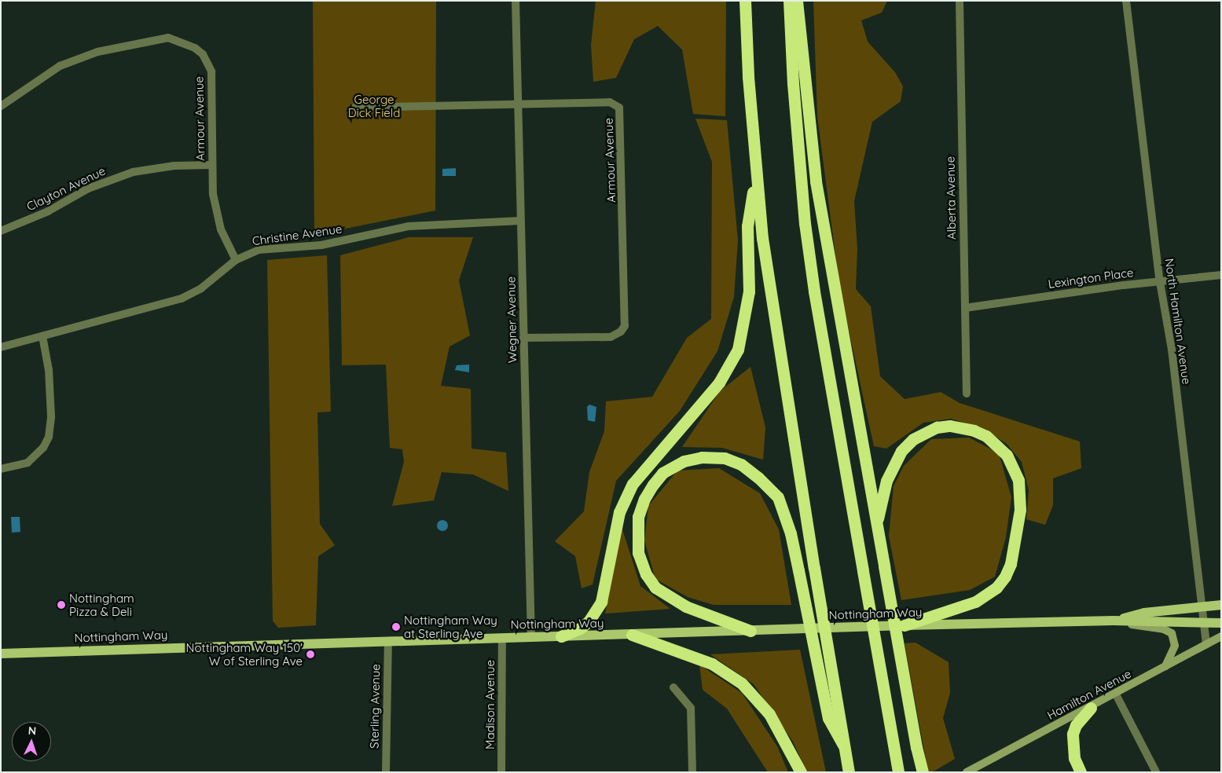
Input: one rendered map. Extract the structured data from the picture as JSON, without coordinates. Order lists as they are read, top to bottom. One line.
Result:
{"streets":{"main road":["Nottingham Way","Hamilton Avenue"],"street":["Armour Avenue","Clayton Avenue","Alberta Avenue","Christine Avenue","Lexington Place","Wegner Avenue","North Hamilton Avenue","Madison Avenue","Sterling Avenue"]},"crossings":[["Armour Avenue","Clayton Avenue"],["Armour Avenue","Christine Avenue"],["Armour Avenue","Wegner Avenue"],["Alberta Avenue","Lexington Place"],["Christine Avenue","Wegner Avenue"],["Lexington Place","North Hamilton Avenue"],["Wegner Avenue","Nottingham Way"],["North Hamilton Avenue","Nottingham Way"],["North Hamilton Avenue","Hamilton Avenue"],["Nottingham Way","Madison Avenue"],["Nottingham Way","Sterling Avenue"]],"parks":["George Dick Field"],"places":["Nottingham Pizza & Deli","Nottingham Way at Sterling Ave","Nottingham Way 150' W of Sterling Ave"],"north":"top"}
